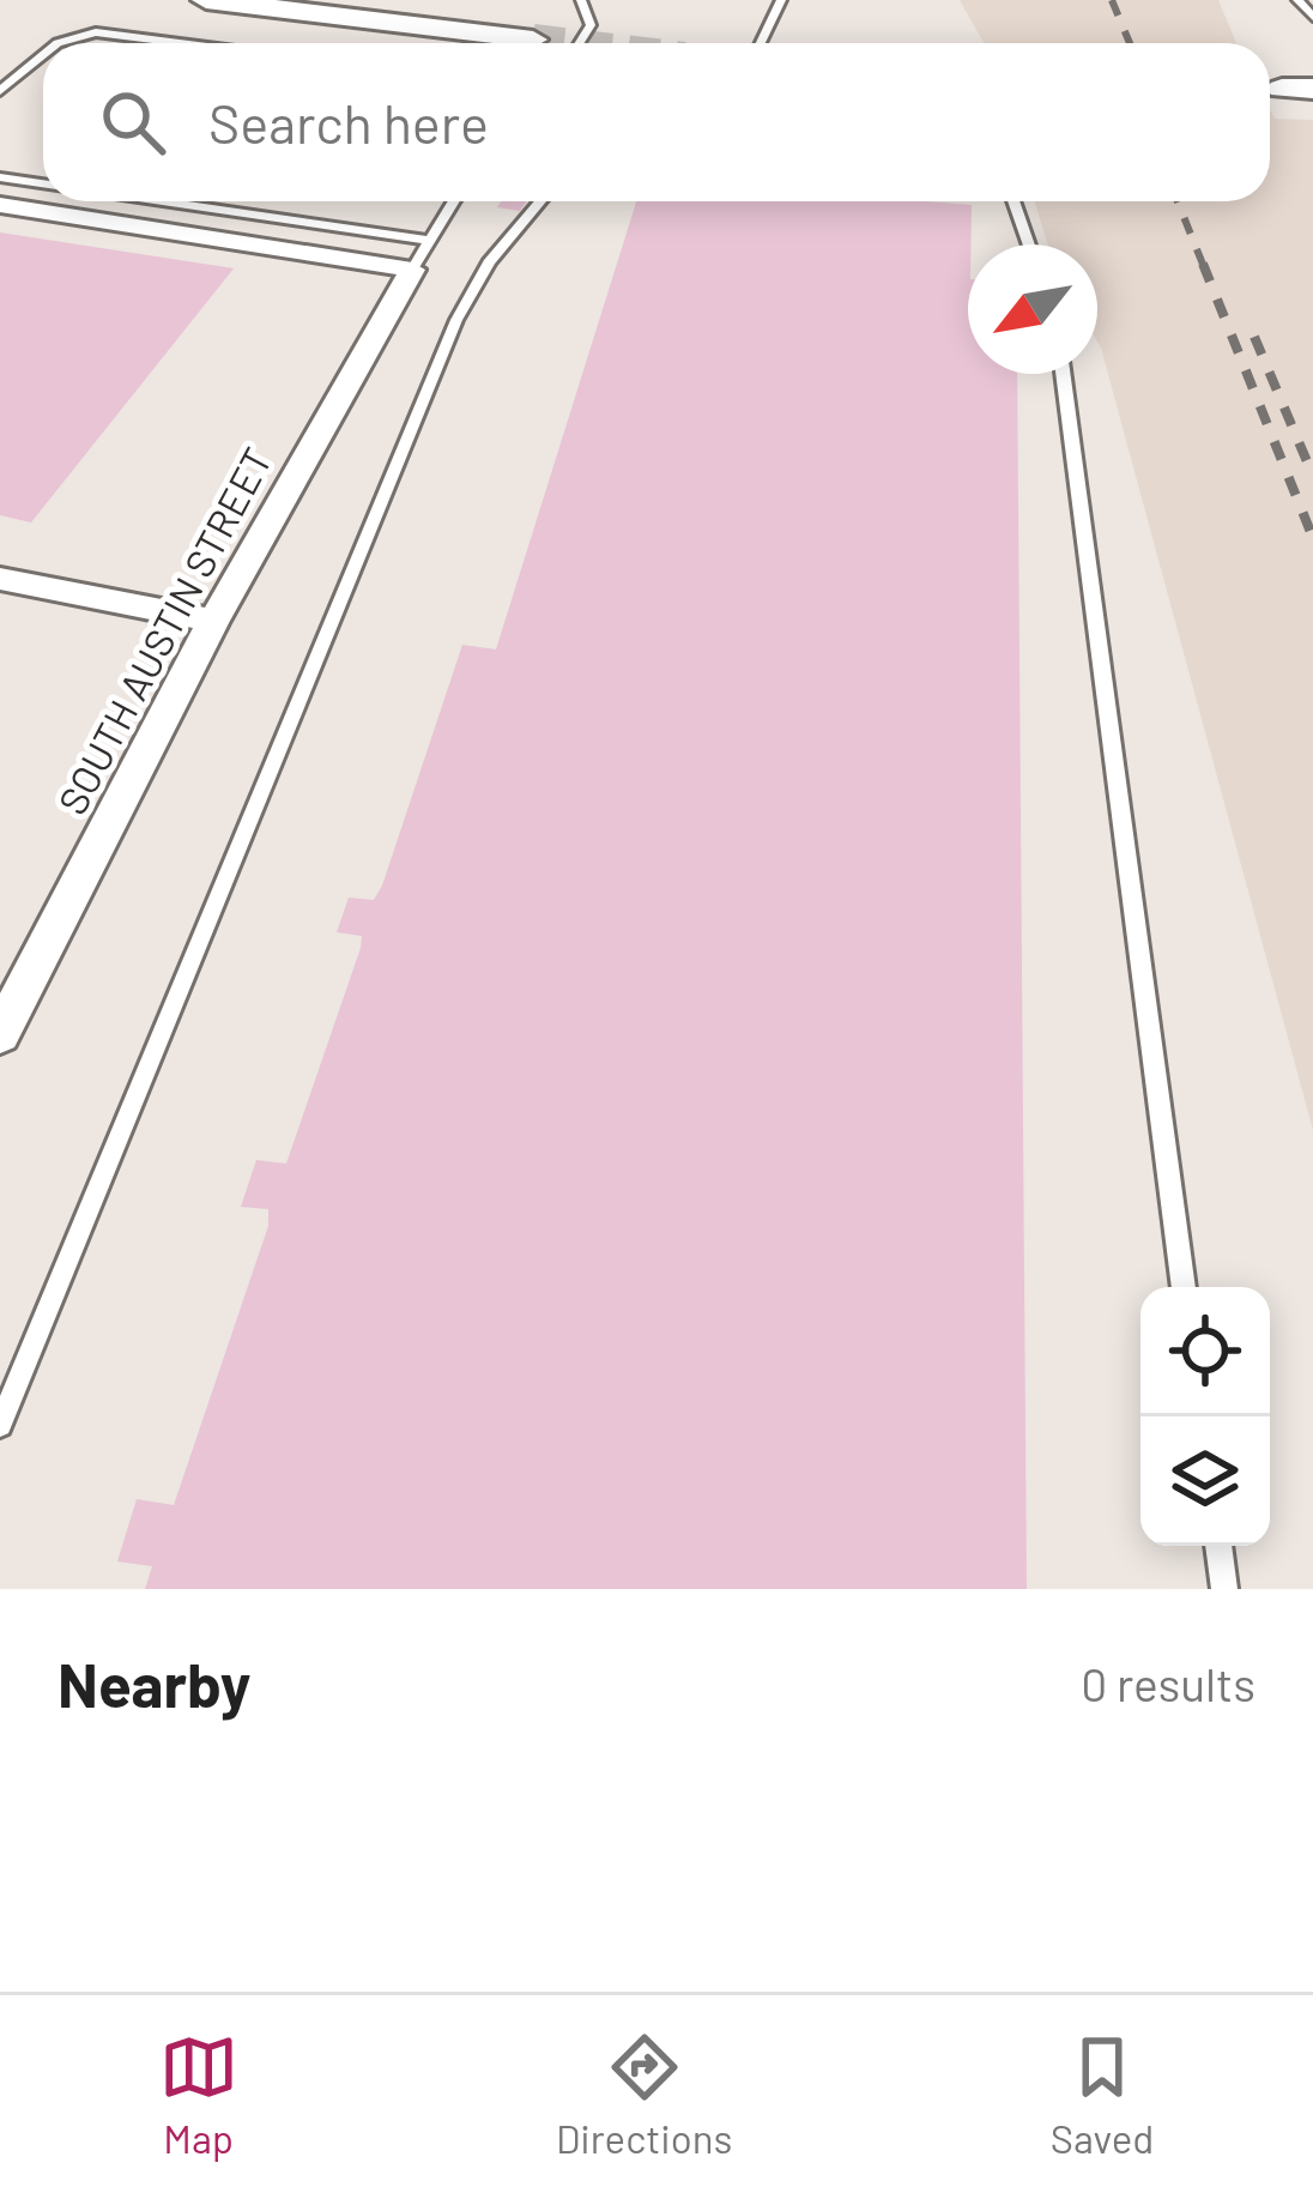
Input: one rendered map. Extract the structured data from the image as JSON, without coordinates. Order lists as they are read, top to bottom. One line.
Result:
{"streets":{"street":["SOUTH AUSTIN STREET"]},"north":"bottom left","page":{"search":"Search here","heading":["Nearby","0 results"],"nav":["Map","Directions","Saved"]}}
